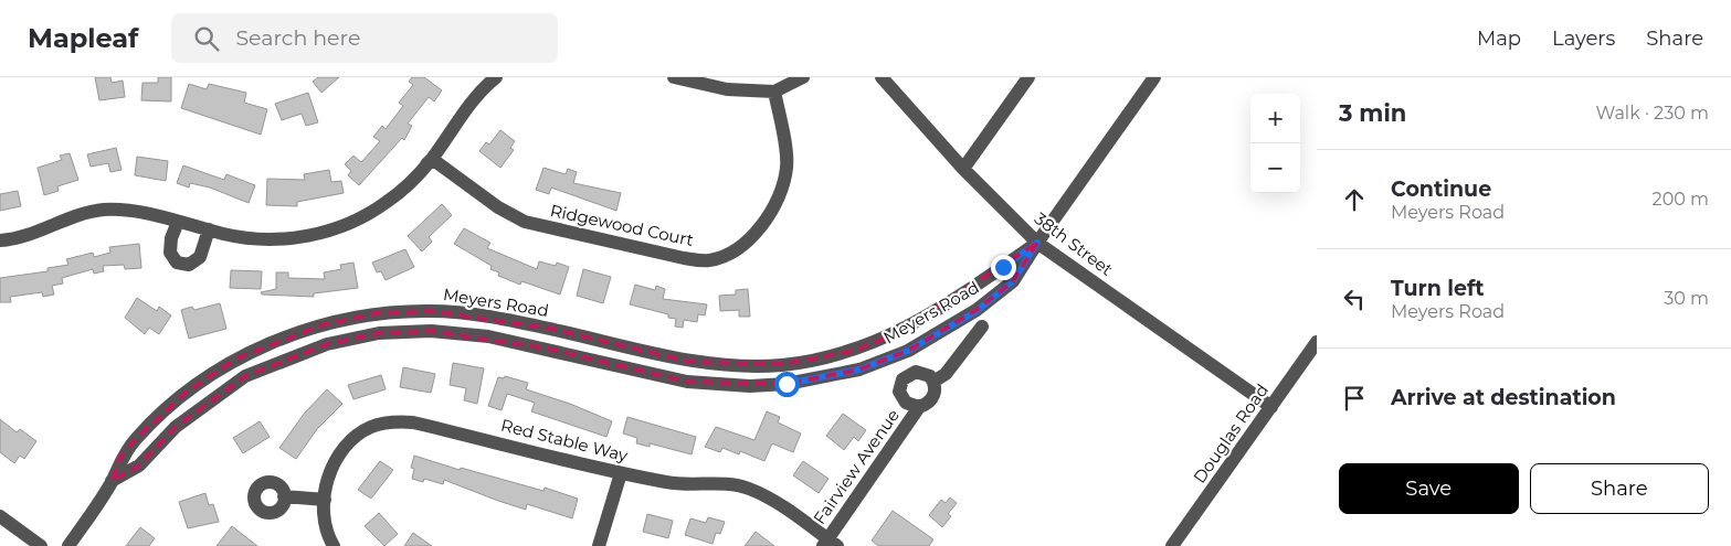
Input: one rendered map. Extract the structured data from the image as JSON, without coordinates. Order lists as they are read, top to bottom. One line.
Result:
{"streets":{"street":["Ridgewood Court","38th Street","Meyers Road","Douglas Road","Red Stable Way","Fairview Avenue"]},"crossings":[["38th Street","Meyers Road"],["38th Street","Douglas Road"],["Red Stable Way","Fairview Avenue"]],"page":{"header":"Mapleaf","search":"Search here","nav":["Map","Layers","Share"],"heading":["3 min","Walk · 230 m"],"map_buttons":["+","−"],"list":[["Continue","Meyers Road","200 m"],["Turn left","Meyers Road","30 m"],"Arrive at destination"],"buttons":["Save","Share"]}}
